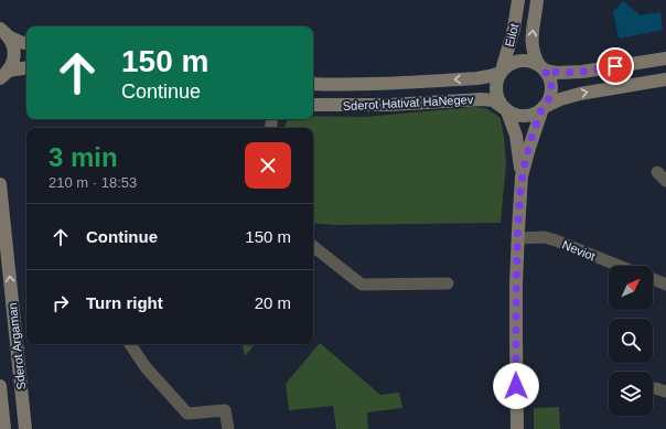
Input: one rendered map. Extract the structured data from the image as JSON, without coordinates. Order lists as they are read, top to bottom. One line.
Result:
{"streets":{"main road":["Eilot","Sderot Hativat HaNegev","Sderot Argaman"],"street":["Neviot"]},"crossings":[["Eilot","Sderot Hativat HaNegev"]],"one_way":["Sderot Argaman"],"north":"top right","page":{"turn":["150 m","Continue"],"heading":["3 min","210 m · 18:53"],"list":[{"name":"Continue","value":"150 m"},{"name":"Turn right","value":"20 m"}]}}
